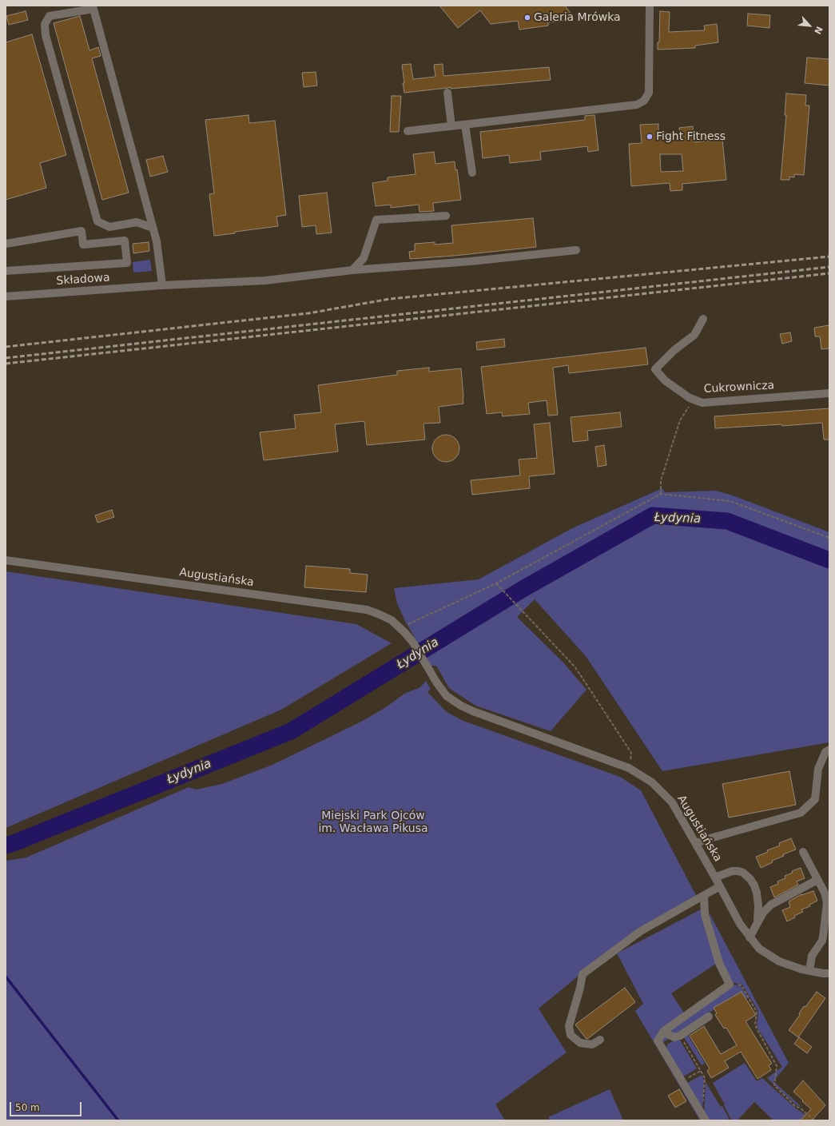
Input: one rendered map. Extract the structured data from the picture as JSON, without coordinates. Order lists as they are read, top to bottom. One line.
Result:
{"streets":{"street":["Składowa","Cukrownicza","Augustiańska"]},"water":["Łydynia"],"parks":["Miejski Park Ojców im. Wacława Pikusa"],"places":["Galeria Mrówka","Fight Fitness"],"scale_bar":"50 m","north":"bottom right"}
